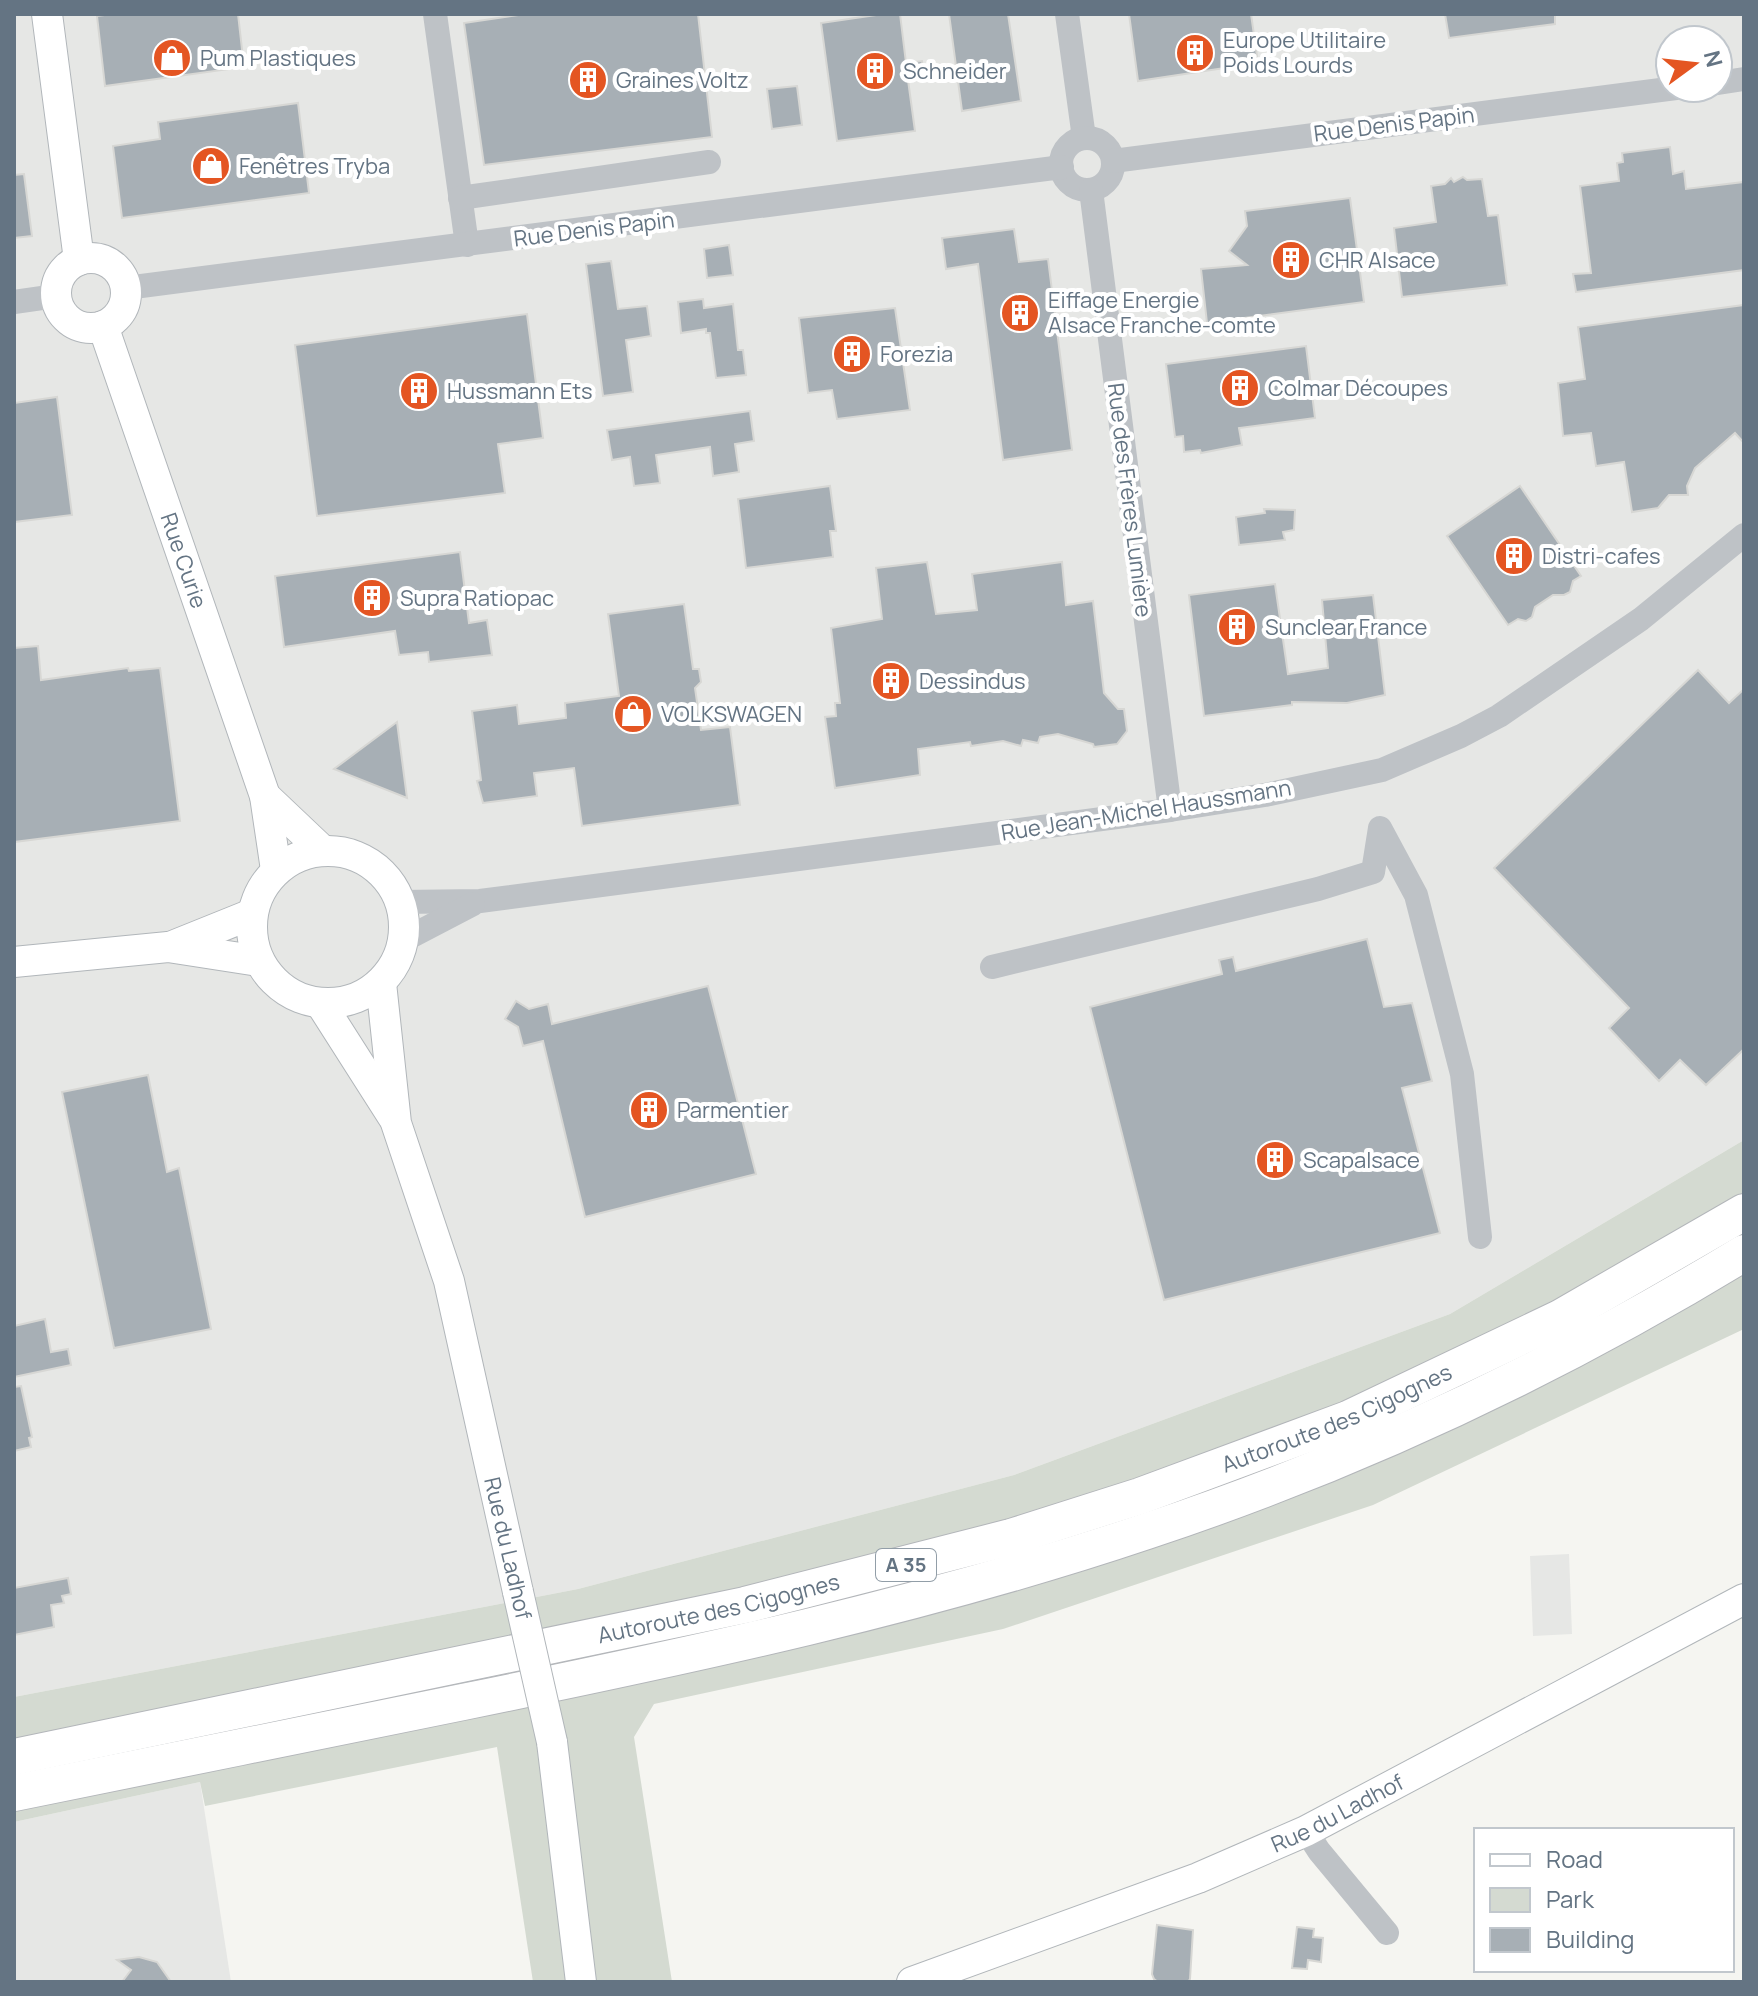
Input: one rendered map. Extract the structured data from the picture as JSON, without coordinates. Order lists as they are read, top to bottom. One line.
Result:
{"streets":{"highway":["Autoroute des Cigognes","A 35"],"main road":["Rue Curie","Rue du Ladhof"],"street":["Rue Denis Papin","Rue des Frères Lumière","Rue Jean-Michel Haussmann"]},"crossings":[["Rue Denis Papin","Rue des Frères Lumière"],["Rue Denis Papin","Rue Curie"],["Rue des Frères Lumière","Rue Jean-Michel Haussmann"],["Rue Curie","Rue Jean-Michel Haussmann"],["Rue Curie","Rue du Ladhof"],["Rue Jean-Michel Haussmann","Rue du Ladhof"]],"places":{"building":["Europe Utilitaire Poids Lourds","Schneider","Graines Voltz","CHR Alsace","Eiffage Energie Alsace Franche-comte","Forezia","Colmar Découpes","Hussmann Ets","Distri-cafes","Supra Ratiopac","Sunclear France","Dessindus","Parmentier","Scapalsace"],"shop":["Pum Plastiques","Fenêtres Tryba","VOLKSWAGEN"]},"legend":["Road","Park","Building"],"north":"right"}
